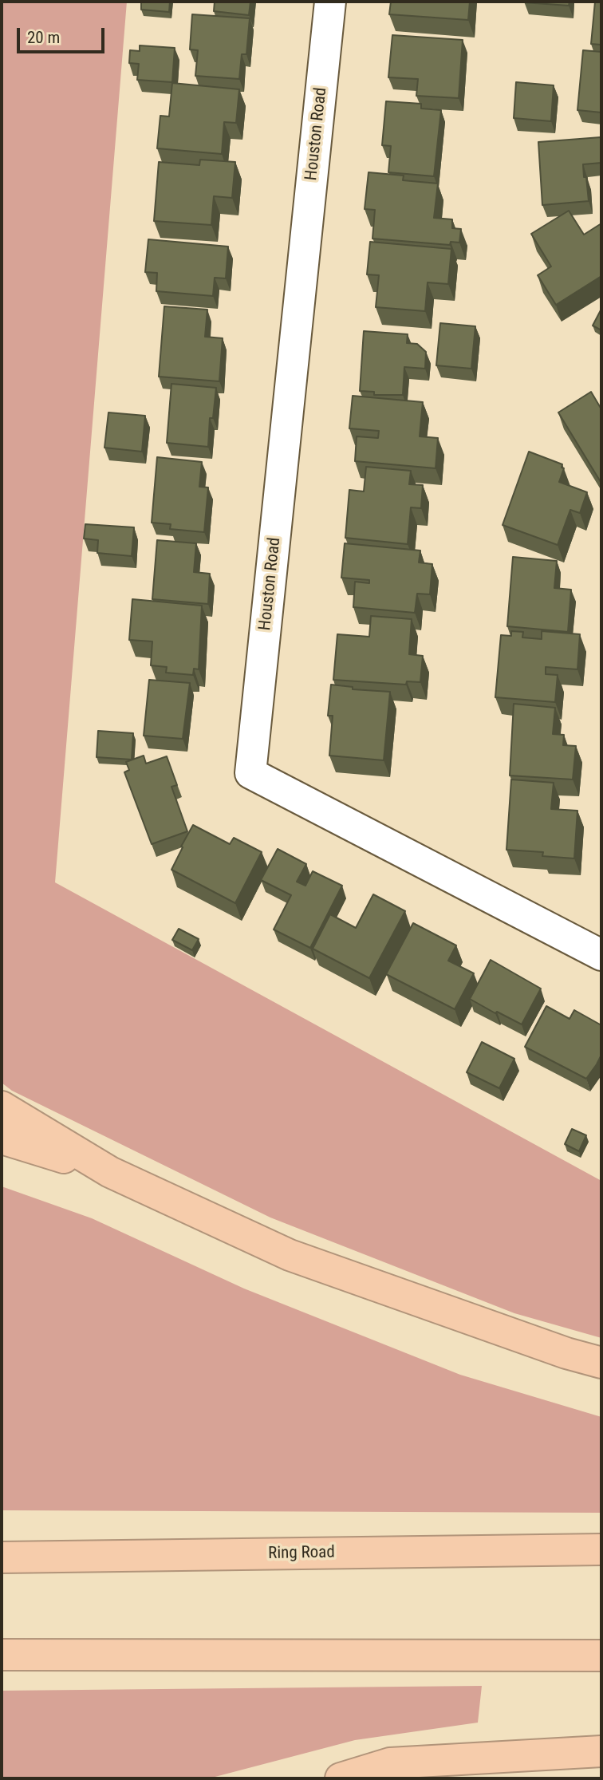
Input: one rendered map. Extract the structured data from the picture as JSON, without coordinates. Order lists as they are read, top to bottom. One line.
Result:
{"streets":{"highway":["Ring Road"],"street":["Houston Road"]},"scale_bar":"20 m"}
